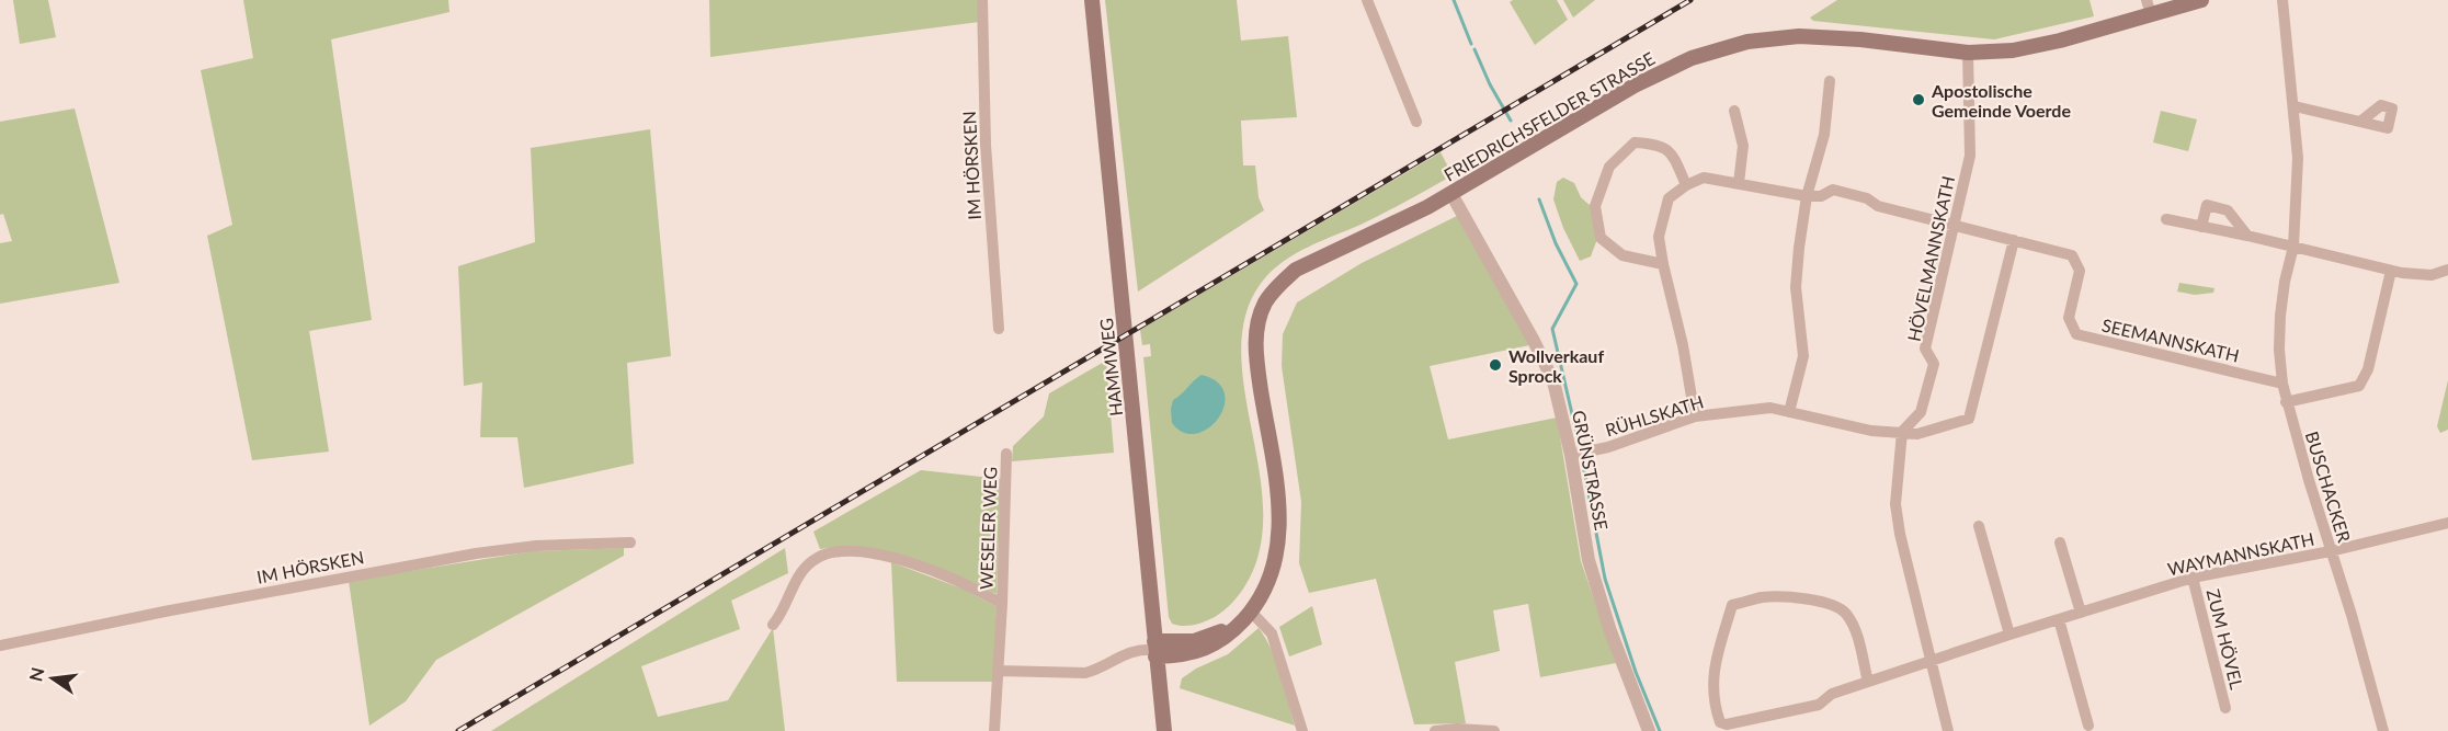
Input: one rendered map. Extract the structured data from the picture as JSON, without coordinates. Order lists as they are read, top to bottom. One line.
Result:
{"streets":{"main road":["FRIEDRICHSFELDER STRASSE","HAMMWEG"],"street":["IM HÖRSKEN","HÖVELMANNSKATH","SEEMANNSKATH","RÜHLSKATH","GRÜNSTRASSE","BUSCHACKER","WESELER WEG","WAYMANNSKATH","ZUM HÖVEL"]},"crossings":[["FRIEDRICHSFELDER STRASSE","HÖVELMANNSKATH"],["FRIEDRICHSFELDER STRASSE","GRÜNSTRASSE"],["HÖVELMANNSKATH","SEEMANNSKATH"],["HÖVELMANNSKATH","RÜHLSKATH"],["SEEMANNSKATH","BUSCHACKER"],["RÜHLSKATH","GRÜNSTRASSE"],["BUSCHACKER","WAYMANNSKATH"],["WAYMANNSKATH","ZUM HÖVEL"]],"places":["Apostolische Gemeinde Voerde","Wollverkauf Sprock"],"north":"left"}
